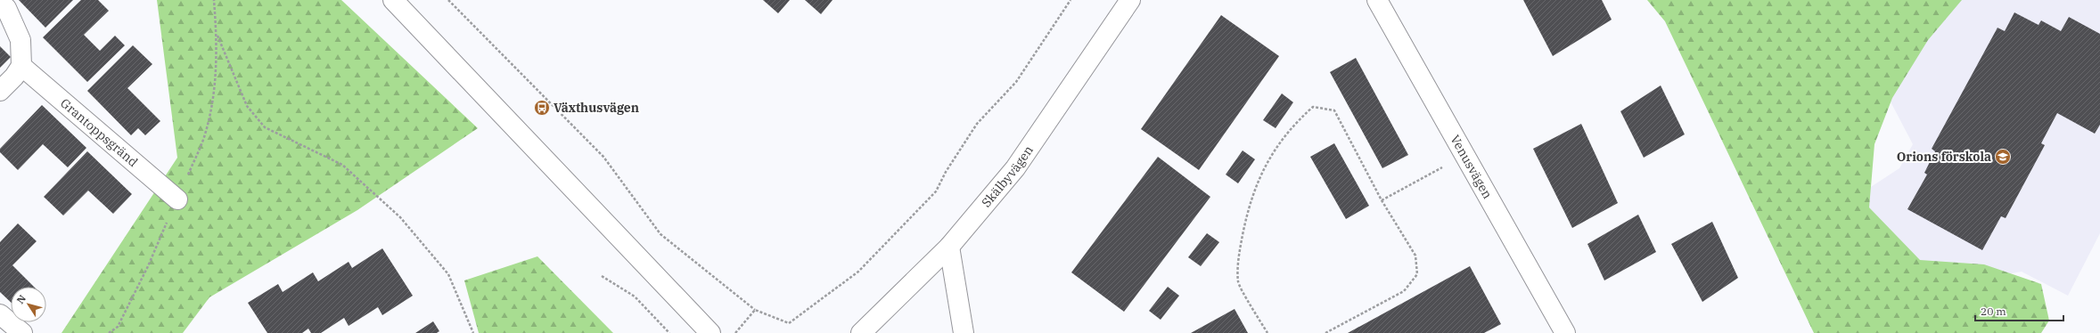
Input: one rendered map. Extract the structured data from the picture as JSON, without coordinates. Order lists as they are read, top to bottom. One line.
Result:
{"streets":{"street":["Grantoppsgränd","Venusvägen","Skälbyvägen"]},"places":{"bus stop":["Växthusvägen"],"school or university":["Orions förskola"]},"scale_bar":"20 m","north":"top left"}
